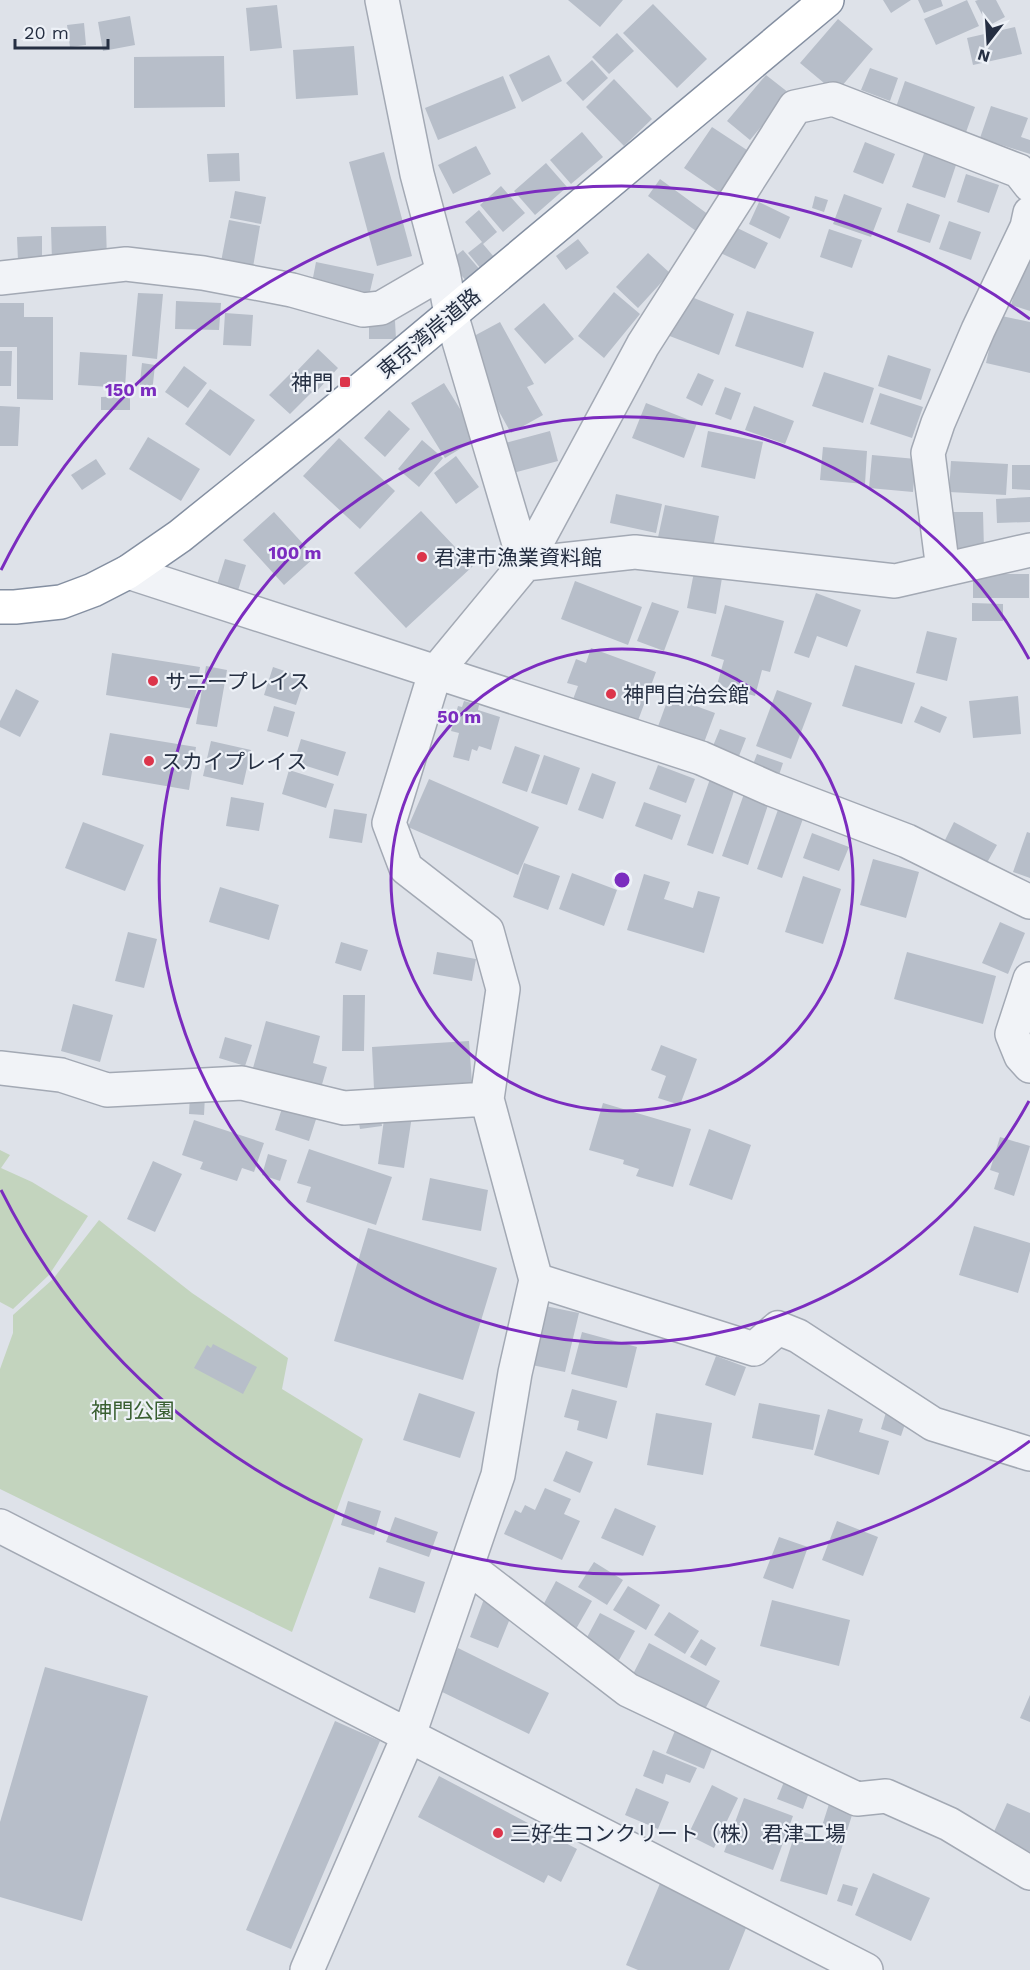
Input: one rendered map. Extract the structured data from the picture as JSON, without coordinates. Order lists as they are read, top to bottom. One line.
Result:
{"streets":{"highway":["東京湾岸道路"]},"parks":["神門公園"],"places":{"transit":["神門"],"other":["君津市漁業資料館","サニープレイス","神門自治会館","スカイプレイス","三好生コンクリート（株）君津工場"]},"scale_bar":"20 m","north":"bottom","rings":["150 m","100 m","50 m"]}
